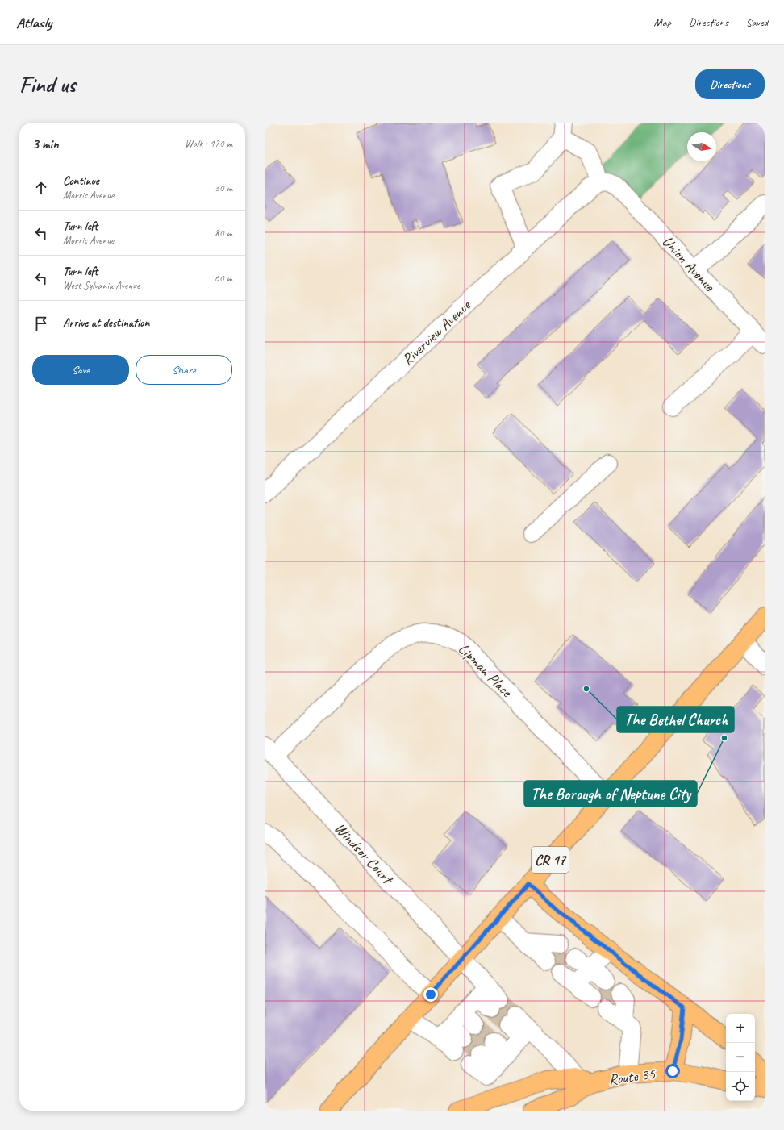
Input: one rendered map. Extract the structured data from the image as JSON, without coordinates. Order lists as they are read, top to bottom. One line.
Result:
{"streets":{"main road":["CR 17","Route 35"],"street":["Union Avenue","Riverview Avenue","Lipman Place","Windsor Court"]},"crossings":[["Union Avenue","Riverview Avenue"],["Lipman Place","Windsor Court"],["Lipman Place","CR 17"],["Windsor Court","CR 17"]],"places":["The Bethel Church","The Borough of Neptune City"],"north":"right","page":{"header":"Atlasly","nav":["Map","Directions","Saved"],"buttons":["Directions",["Save","Share"]],"title":"Find us","heading":["3 min","Walk · 170 m"],"list":[["Continue","Morris Avenue","30 m"],["Turn left","Morris Avenue","80 m"],["Turn left","West Sylvania Avenue","60 m"],"Arrive at destination"],"map_buttons":["+","−"]}}
